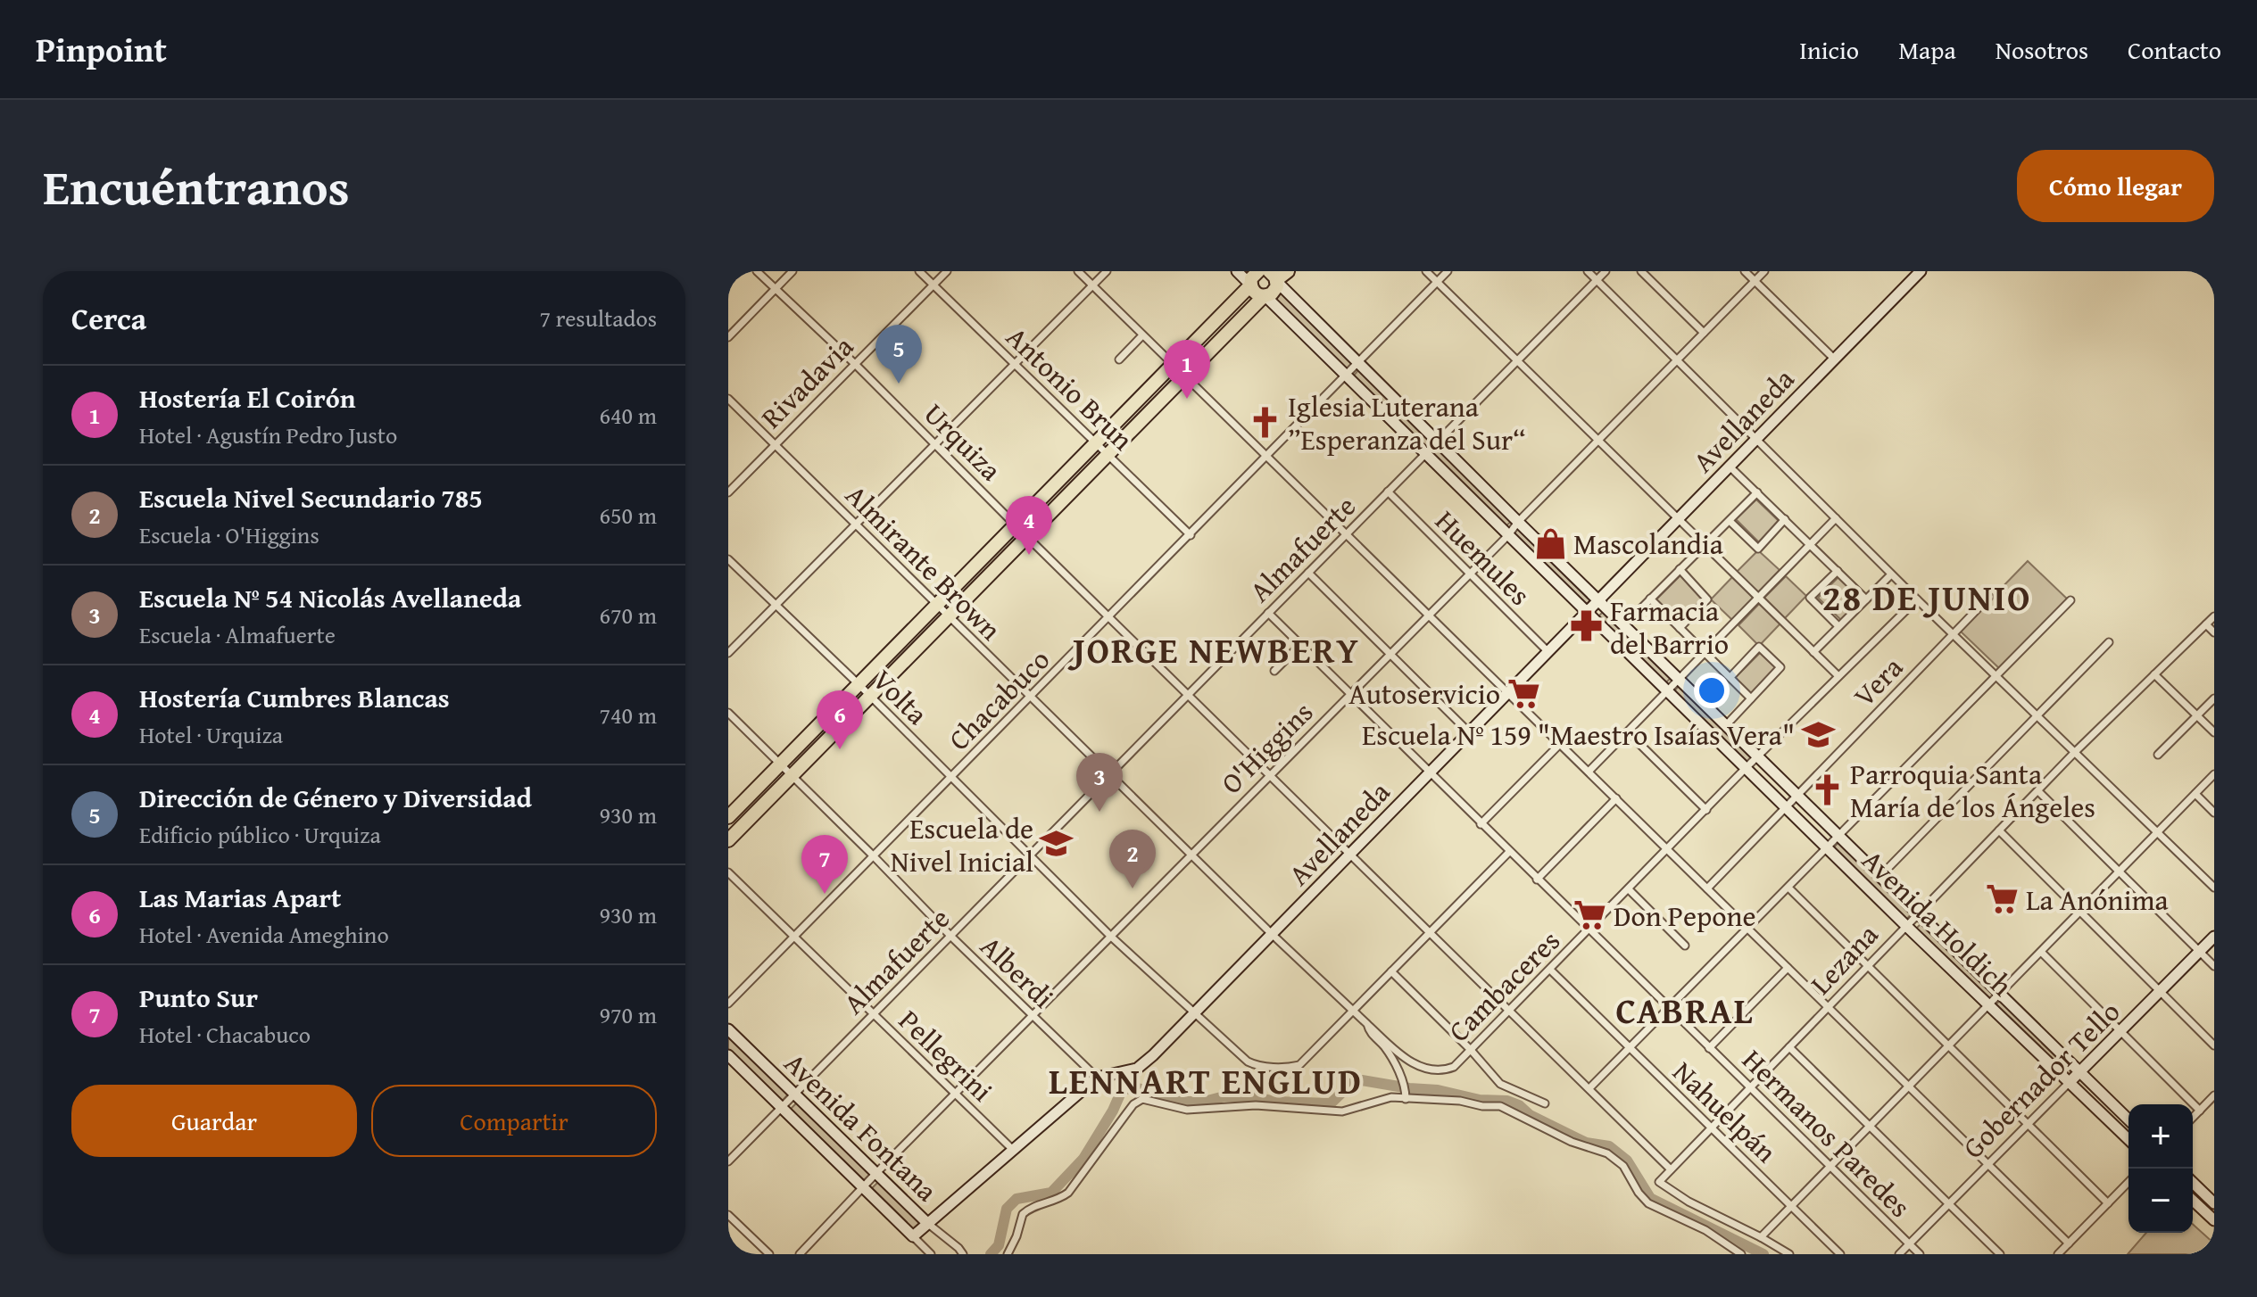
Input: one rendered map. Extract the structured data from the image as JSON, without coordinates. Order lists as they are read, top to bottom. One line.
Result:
{"streets":{"street":["Rivadavia","Antonio Brun","Avellaneda","Urquiza","Almafuerte","Huemules","Almirante Brown","Vera","Volta","Chacabuco","O'Higgins","Avenida Holdich","Lezana","Alberdi","Cambaceres","Pellegrini","Gobernador Tello","Nahuelpán","Avenida Fontana","Hermanos Paredes"]},"crossings":[["Rivadavia","Antonio Brun"],["Rivadavia","Urquiza"],["Rivadavia","Almirante Brown"],["Antonio Brun","Chacabuco"],["Avellaneda","Urquiza"],["Avellaneda","Huemules"],["Avellaneda","Almirante Brown"],["Avellaneda","Volta"],["Avellaneda","Avenida Holdich"],["Avellaneda","Alberdi"],["Avellaneda","Pellegrini"],["Avellaneda","Avenida Fontana"],["Avellaneda","Hermanos Paredes"],["Urquiza","Almafuerte"],["Urquiza","Chacabuco"],["Urquiza","O'Higgins"],["Urquiza","Lezana"],["Urquiza","Cambaceres"],["Almafuerte","Huemules"],["Almafuerte","Almirante Brown"],["Almafuerte","Volta"],["Almafuerte","Avenida Holdich"],["Almafuerte","Alberdi"],["Almafuerte","Pellegrini"],["Almafuerte","Avenida Fontana"],["Huemules","O'Higgins"],["Almirante Brown","Volta"],["Almirante Brown","Chacabuco"],["Almirante Brown","O'Higgins"],["Almirante Brown","Cambaceres"],["Vera","Avenida Holdich"],["Volta","Chacabuco"],["Volta","O'Higgins"],["Chacabuco","Avenida Holdich"],["Chacabuco","Alberdi"],["Chacabuco","Pellegrini"],["O'Higgins","Avenida Holdich"],["O'Higgins","Alberdi"],["O'Higgins","Pellegrini"],["O'Higgins","Avenida Fontana"],["Avenida Holdich","Lezana"],["Avenida Holdich","Cambaceres"],["Avenida Holdich","Gobernador Tello"],["Lezana","Nahuelpán"],["Lezana","Hermanos Paredes"],["Cambaceres","Nahuelpán"],["Cambaceres","Hermanos Paredes"],["Gobernador Tello","Hermanos Paredes"]],"districts":["28 DE JUNIO","JORGE NEWBERY","CABRAL","LENNART ENGLUD"],"places":{"church":["Iglesia Luterana ”Esperanza del Sur“","Parroquia Santa María de los Ángeles"],"shop":["Mascolandia"],"pharmacy":["Farmacia del Barrio"],"supermarket":["Autoservicio","La Anónima","Don Pepone"],"school or university":["Escuela Nº 159 \"Maestro Isaías Vera\"","Escuela de Nivel Inicial"]},"page":{"header":"Pinpoint","nav":["Inicio","Mapa","Nosotros","Contacto"],"title":"Encuéntranos","buttons":["Cómo llegar",["Guardar","Compartir"]],"heading":["Cerca","7 resultados"],"pins":["5","1","4","6","3","2","7"],"list":[{"mark":"1","name":"Hostería El Coirón","note":"Hotel · Agustín Pedro Justo","value":"640 m"},{"mark":"2","name":"Escuela Nivel Secundario 785","note":"Escuela · O'Higgins","value":"650 m"},{"mark":"3","name":"Escuela Nº 54 Nicolás Avellaneda","note":"Escuela · Almafuerte","value":"670 m"},{"mark":"4","name":"Hostería Cumbres Blancas","note":"Hotel · Urquiza","value":"740 m"},{"mark":"5","name":"Dirección de Género y Diversidad","note":"Edificio público · Urquiza","value":"930 m"},{"mark":"6","name":"Las Marias Apart","note":"Hotel · Avenida Ameghino","value":"930 m"},{"mark":"7","name":"Punto Sur","note":"Hotel · Chacabuco","value":"970 m"}],"map_buttons":["+","−"]}}
